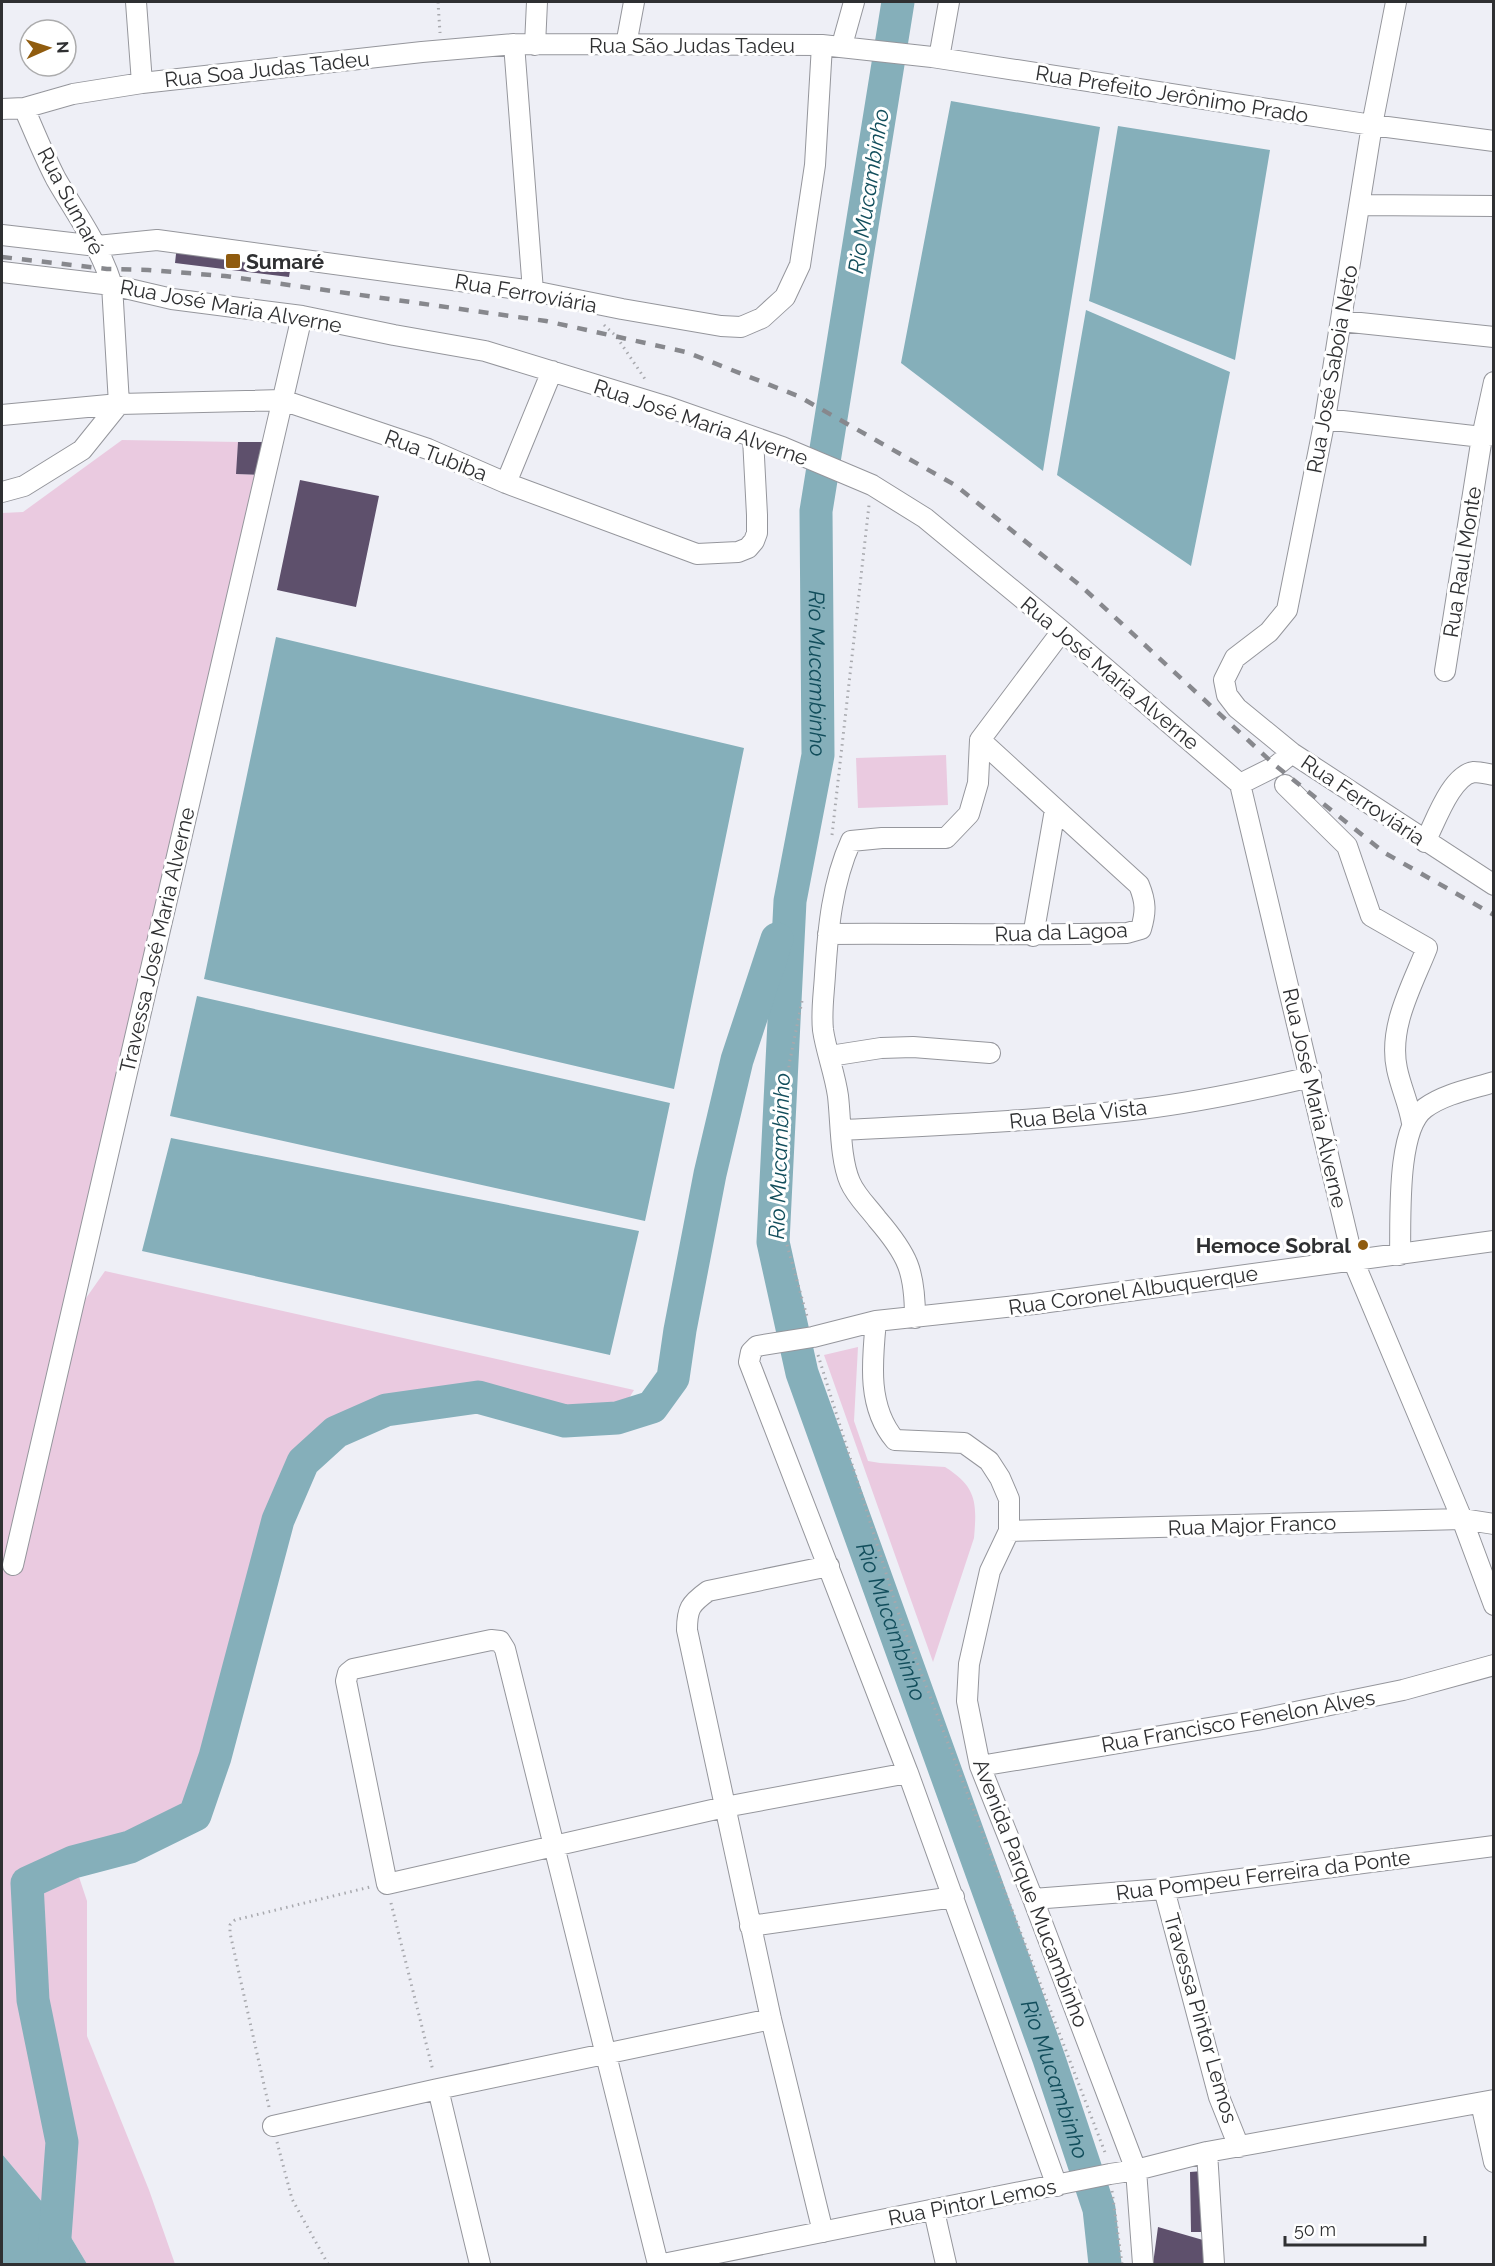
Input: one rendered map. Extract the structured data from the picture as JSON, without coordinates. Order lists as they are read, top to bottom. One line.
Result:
{"streets":{"street":["Rua São Judas Tadeu","Rua Soa Judas Tadeu","Rua Prefeito Jerônimo Prado","Rua Sumaré","Rua Ferroviária","Rua José Maria Alverne","Rua José Saboia Neto","Rua Tubiba","Rua Raul Monte","Rua da Lagoa","Travessa José Maria Alverne","Rua José Maria Álverne","Rua Bela Vista","Rua Coronel Albuquerque","Rua Major Franco","Rua Francisco Fenelon Alves","Rua Pompeu Ferreira da Ponte","Avenida Parque Mucambinho","Travessa Pintor Lemos","Rua Pintor Lemos"]},"crossings":[["Rua São Judas Tadeu","Rua Soa Judas Tadeu"],["Rua São Judas Tadeu","Rua Prefeito Jerônimo Prado"],["Rua São Judas Tadeu","Rua Ferroviária"],["Rua Soa Judas Tadeu","Rua Sumaré"],["Rua Prefeito Jerônimo Prado","Rua José Saboia Neto"],["Rua Sumaré","Rua Ferroviária"],["Rua Sumaré","Rua José Maria Alverne"],["Rua Sumaré","Rua Tubiba"],["Rua Ferroviária","Rua José Saboia Neto"],["Rua José Maria Alverne","Rua Tubiba"],["Rua José Maria Alverne","Travessa José Maria Alverne"],["Rua José Maria Alverne","Rua José Maria Álverne"],["Rua Tubiba","Travessa José Maria Alverne"],["Rua José Maria Álverne","Rua Bela Vista"],["Rua José Maria Álverne","Rua Coronel Albuquerque"],["Rua José Maria Álverne","Rua Major Franco"],["Rua Coronel Albuquerque","Avenida Parque Mucambinho"],["Rua Major Franco","Avenida Parque Mucambinho"],["Rua Francisco Fenelon Alves","Avenida Parque Mucambinho"],["Rua Pompeu Ferreira da Ponte","Avenida Parque Mucambinho"],["Rua Pompeu Ferreira da Ponte","Travessa Pintor Lemos"],["Avenida Parque Mucambinho","Rua Pintor Lemos"],["Travessa Pintor Lemos","Rua Pintor Lemos"]],"water":["Rio Mucambinho"],"places":{"transit":["Sumaré"],"other":["Hemoce Sobral"]},"scale_bar":"50 m","north":"right"}
